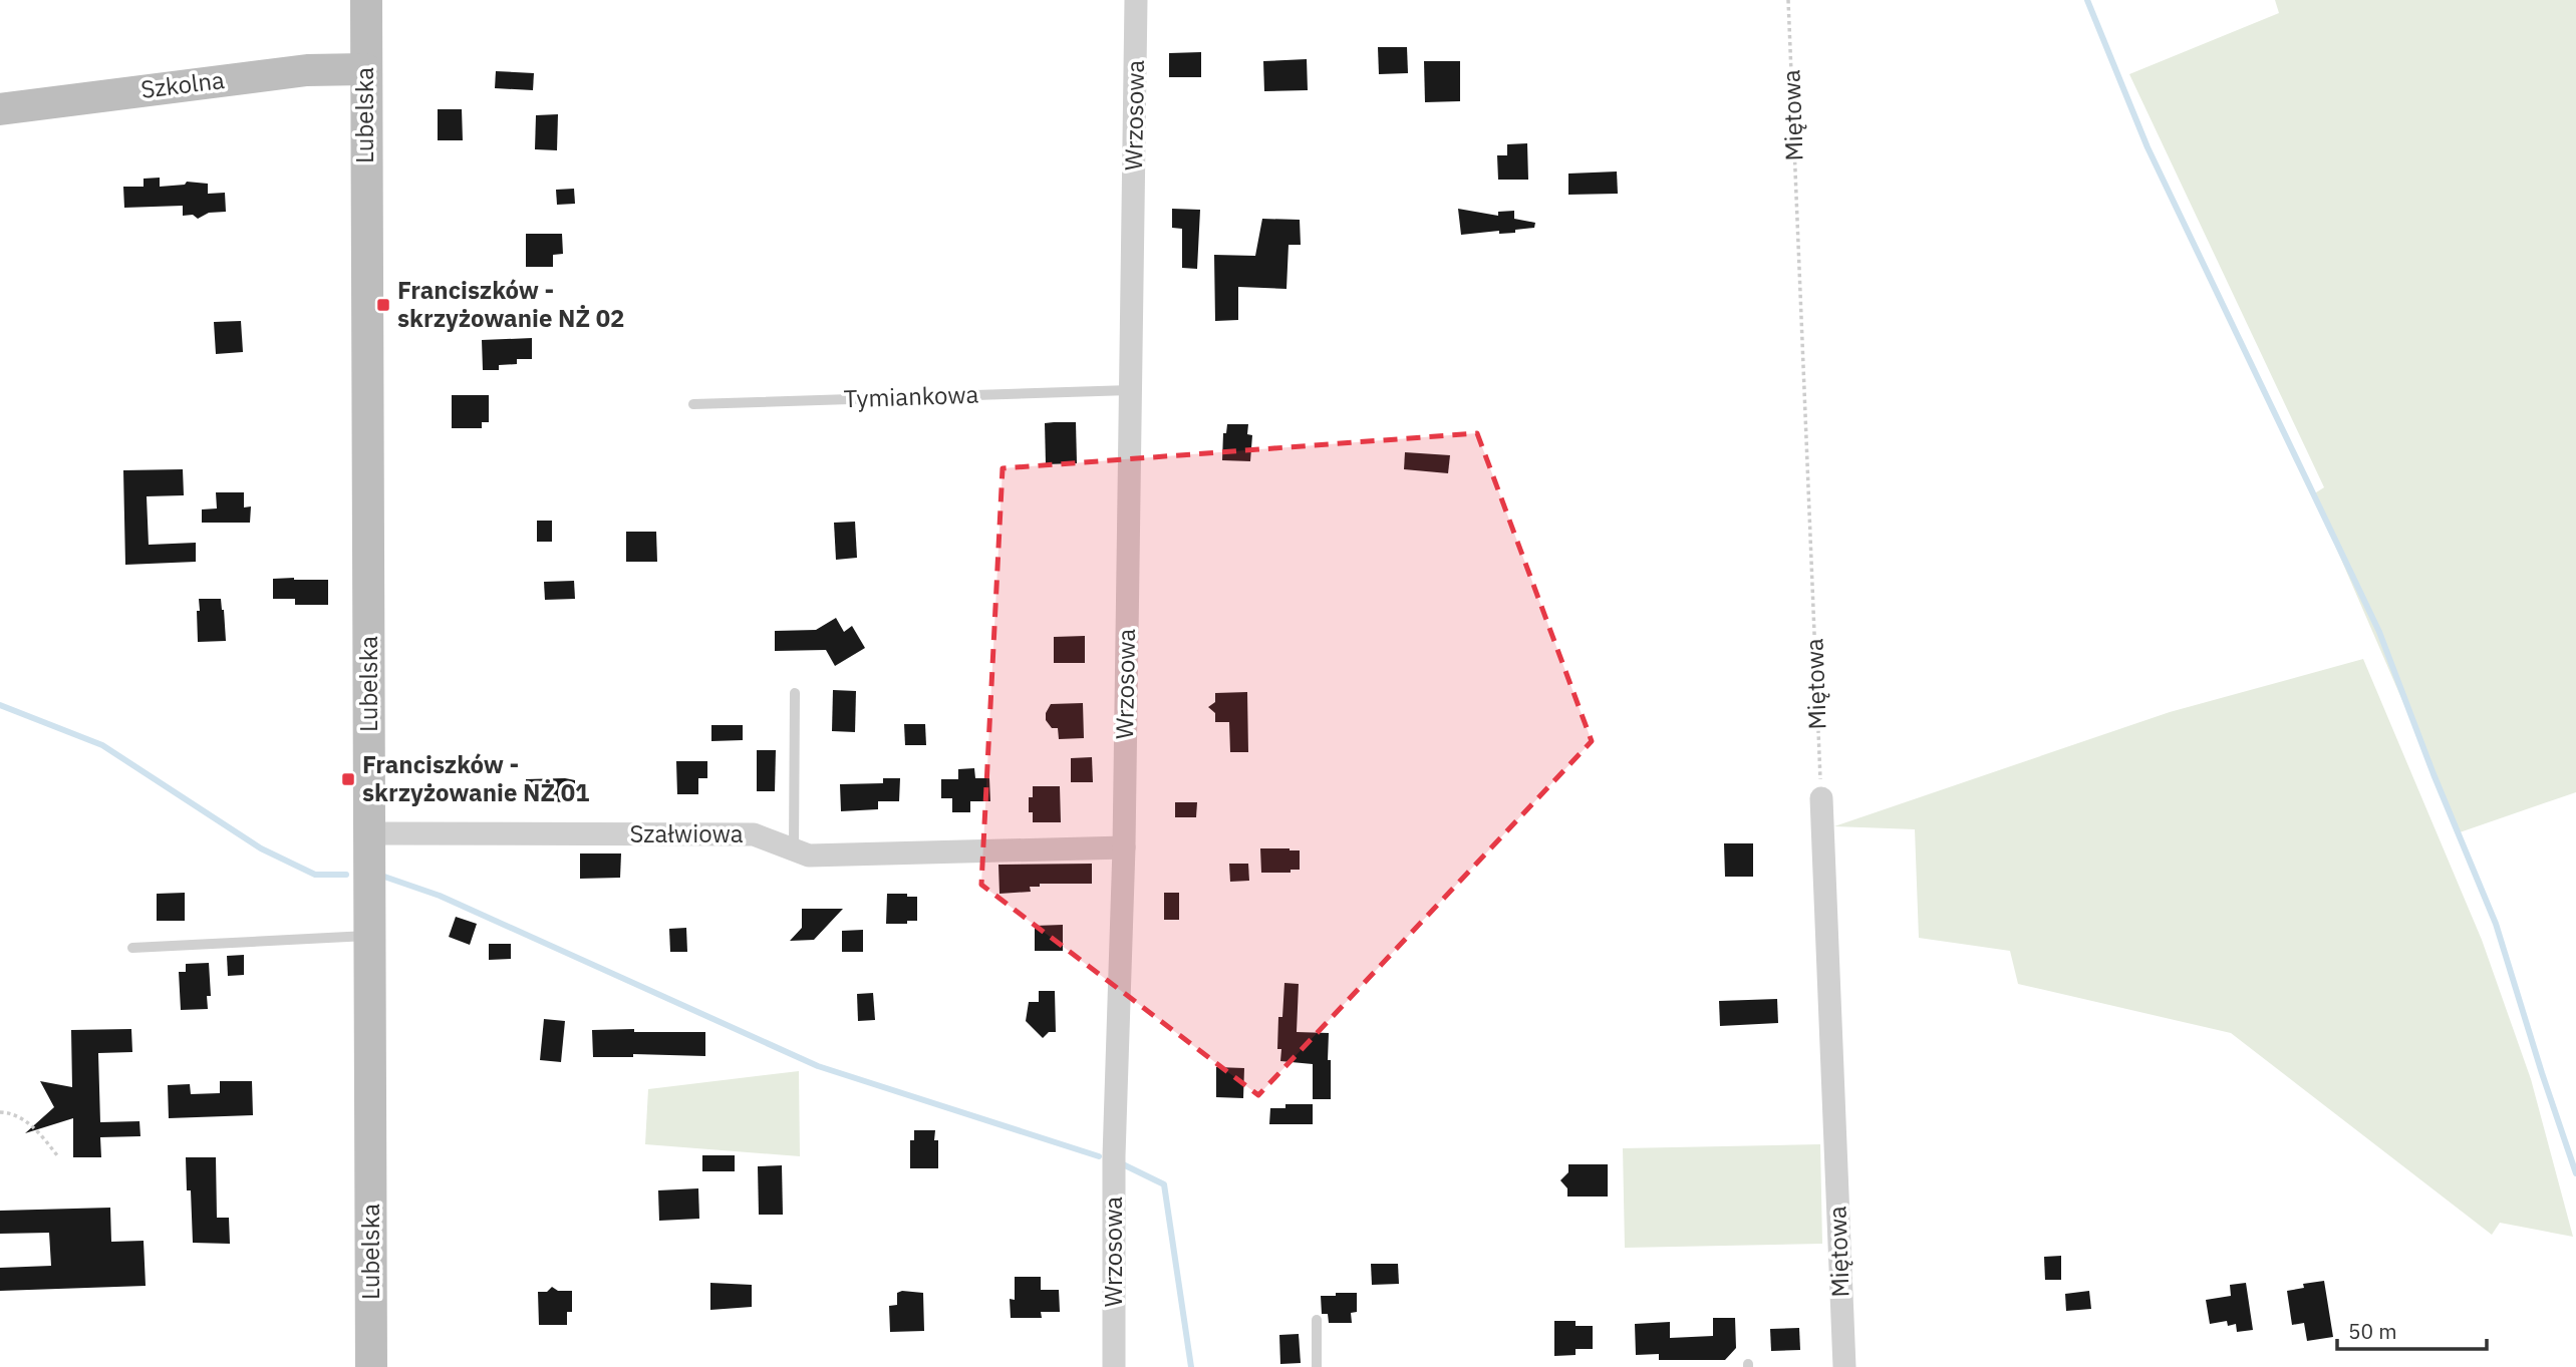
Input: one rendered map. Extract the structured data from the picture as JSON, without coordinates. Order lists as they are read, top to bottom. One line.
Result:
{"streets":{"main road":["Szkolna","Lubelska"],"street":["Wrzosowa","Miętowa","Szałwiowa"],"lane":["Tymiankowa"]},"crossings":[["Szkolna","Lubelska"],["Lubelska","Szałwiowa"],["Wrzosowa","Tymiankowa"],["Wrzosowa","Szałwiowa"]],"places":{"transit":["Franciszków - skrzyżowanie NŻ 02","Franciszków - skrzyżowanie NŻ 01"]},"scale_bar":"50 m"}
